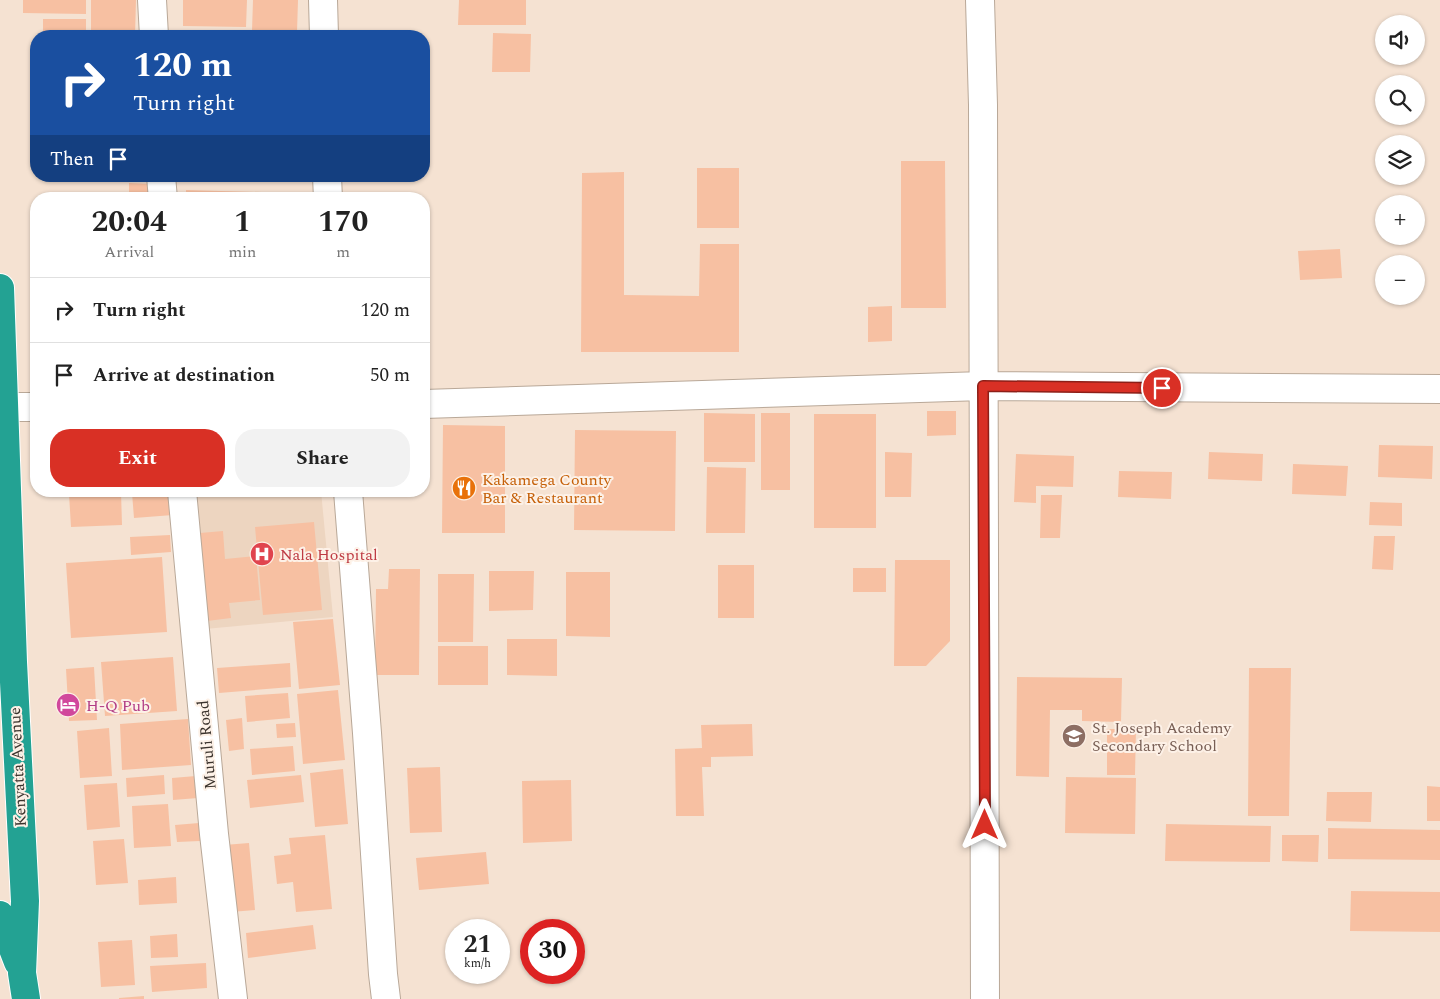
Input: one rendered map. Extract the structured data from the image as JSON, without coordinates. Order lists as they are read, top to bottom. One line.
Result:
{"streets":{"highway":["Kenyatta Avenue"],"street":["Muruli Road"]},"places":{"restaurant":["Kakamega County Bar & Restaurant"],"hospital":["Nala Hospital"],"hotel":["H-Q Pub"],"school or university":["St. Joseph Academy Secondary School"]},"page":{"map_buttons":["+","−"],"turn":["120 m","Turn right"],"then":"Then","eta":["20:04","Arrival","1","min","170","m"],"list":[{"name":"Turn right","value":"120 m"},{"name":"Arrive at destination","value":"50 m"}],"buttons":["Exit","Share"],"speed":"21 km/h","limit":"30"}}
